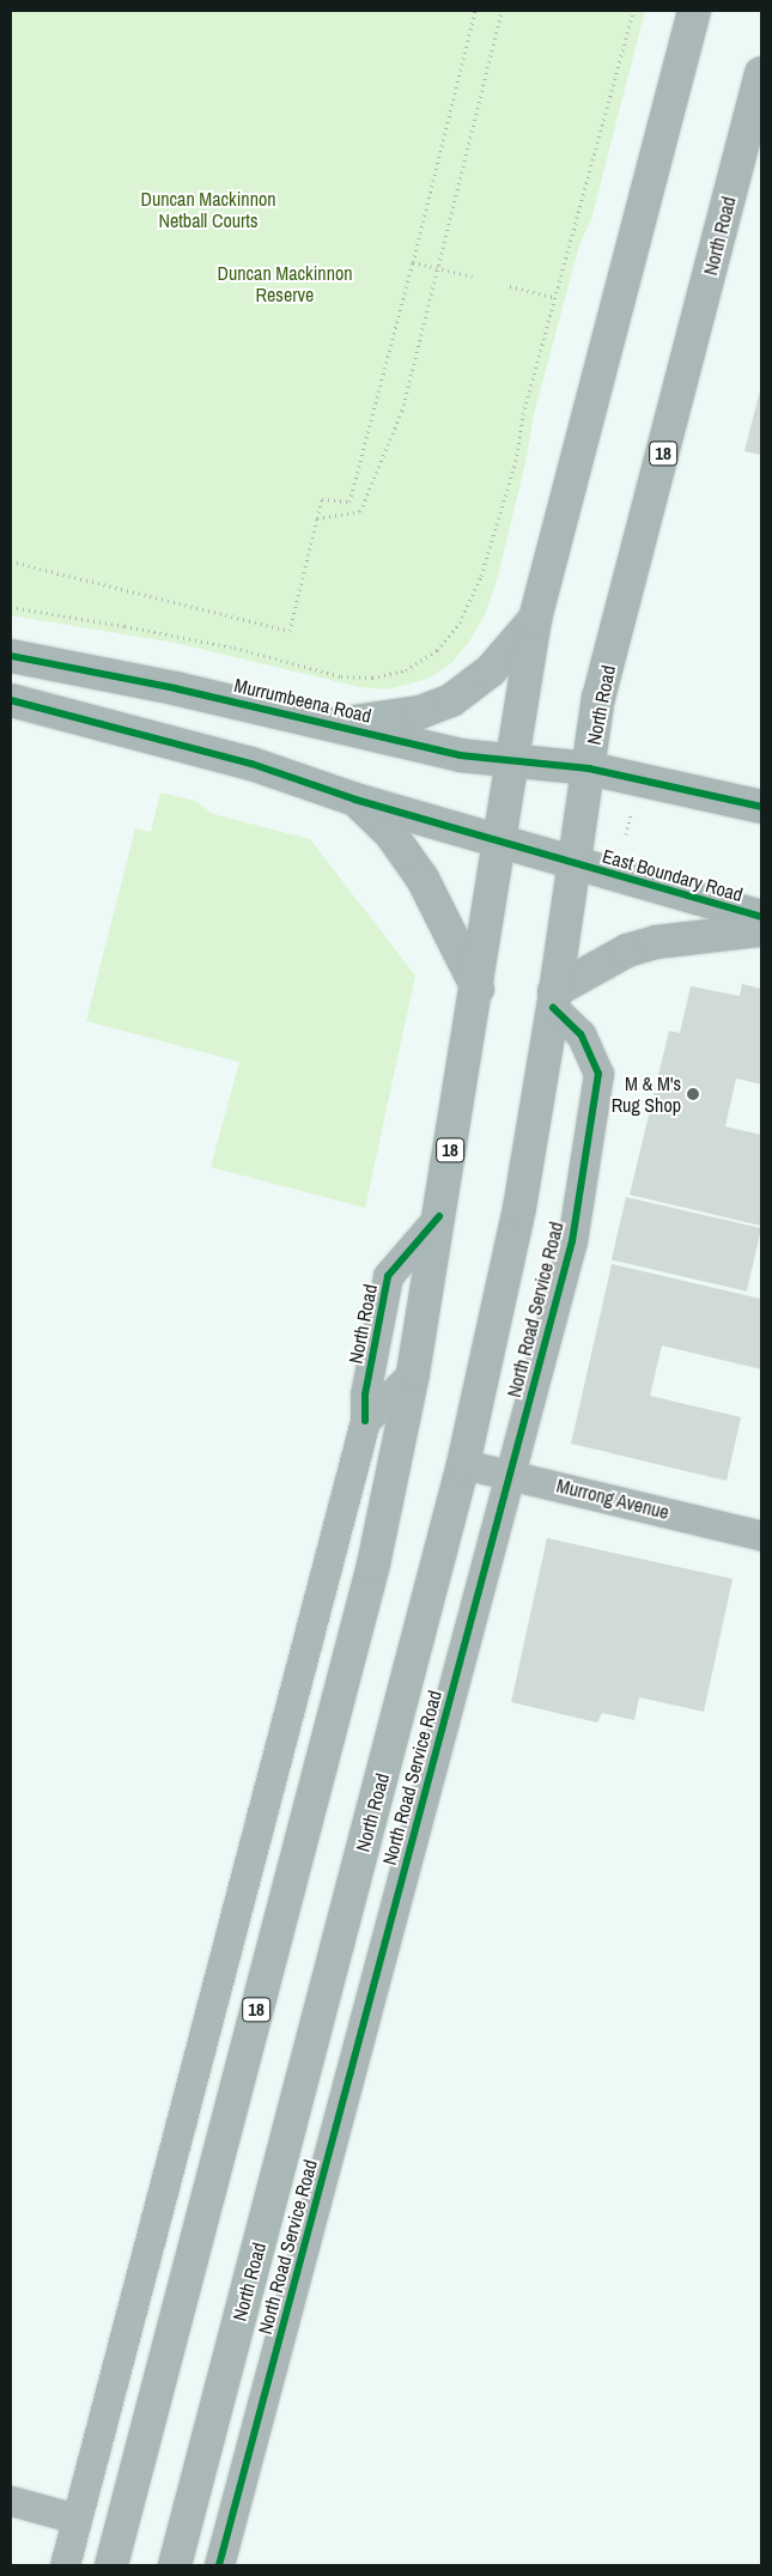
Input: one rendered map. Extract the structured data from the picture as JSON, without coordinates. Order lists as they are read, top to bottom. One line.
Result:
{"streets":{"highway":["North Road","18"],"main road":["Murrumbeena Road","East Boundary Road"],"street":["North Road Service Road","Murrong Avenue"]},"crossings":[["North Road","18"],["North Road","Murrumbeena Road"],["North Road","East Boundary Road"],["North Road","North Road Service Road"],["North Road","Murrong Avenue"],["18","Murrumbeena Road"],["North Road Service Road","Murrong Avenue"]],"parks":["Duncan Mackinnon Netball Courts","Duncan Mackinnon Reserve"],"places":["M & M's Rug Shop"]}
